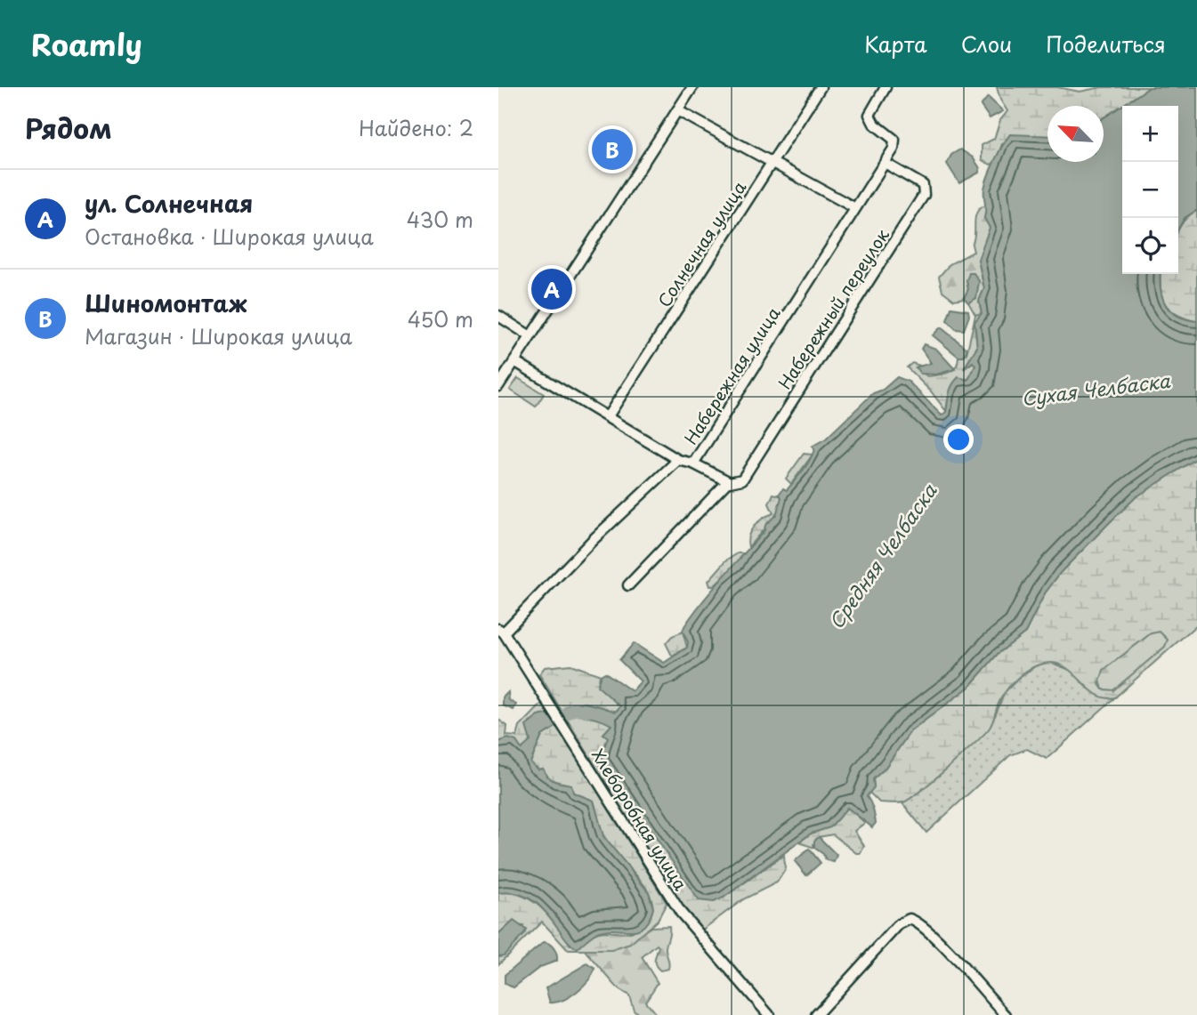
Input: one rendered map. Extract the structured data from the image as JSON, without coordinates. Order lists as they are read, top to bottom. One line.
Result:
{"streets":{"street":["Солнечная улица","Набережный переулок","Набережная улица","Хлеборобная улица"]},"crossings":[["Набережный переулок","Набережная улица"],["Набережная улица","Хлеборобная улица"]],"water":["Сухая Челбаска","Средняя Челбаска"],"north":"top left","page":{"header":"Roamly","nav":["Карта","Слои","Поделиться"],"heading":["Рядом","Найдено: 2"],"map_buttons":["+","−"],"pins":["B","A"],"list":[{"mark":"A","name":"ул. Солнечная","note":"Остановка · Широкая улица","value":"430 m"},{"mark":"B","name":"Шиномонтаж","note":"Магазин · Широкая улица","value":"450 m"}]}}
